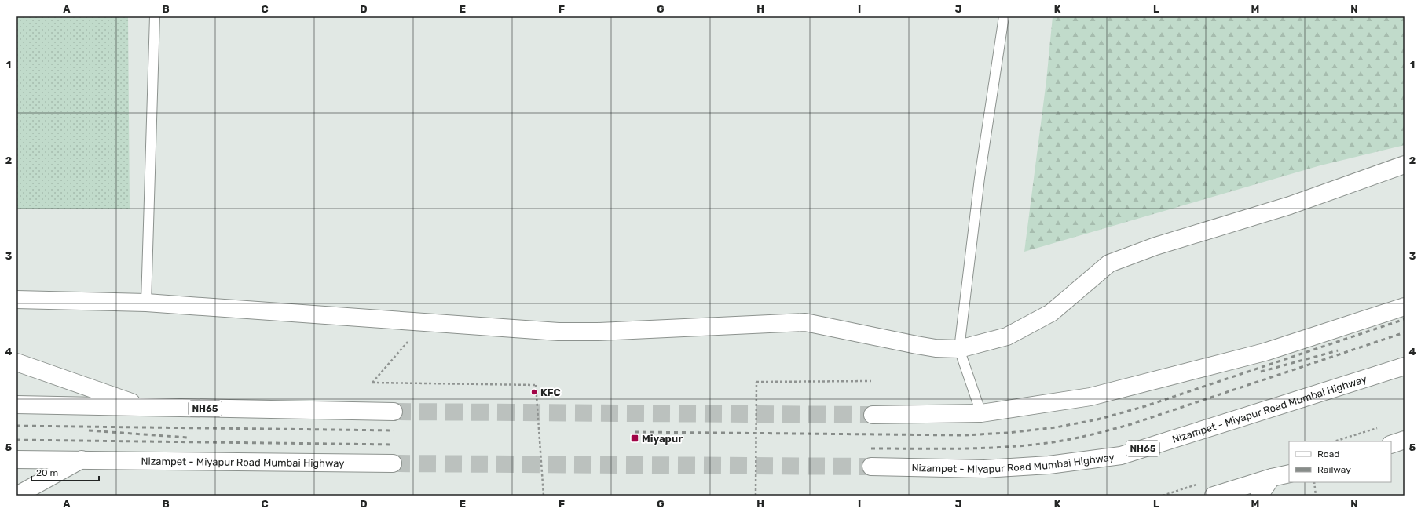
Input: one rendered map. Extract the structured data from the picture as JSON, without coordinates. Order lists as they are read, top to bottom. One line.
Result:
{"streets":{"main road":["NH65","Nizampet - Miyapur Road Mumbai Highway"]},"places":{"other":["KFC"],"transit":["Miyapur"]},"legend":["Road","Railway"],"scale_bar":"20 m","grid":{"columns":["A","B","C","D","E","F","G","H","I","J","K","L","M","N"],"rows":["1","2","3","4","5"]}}
